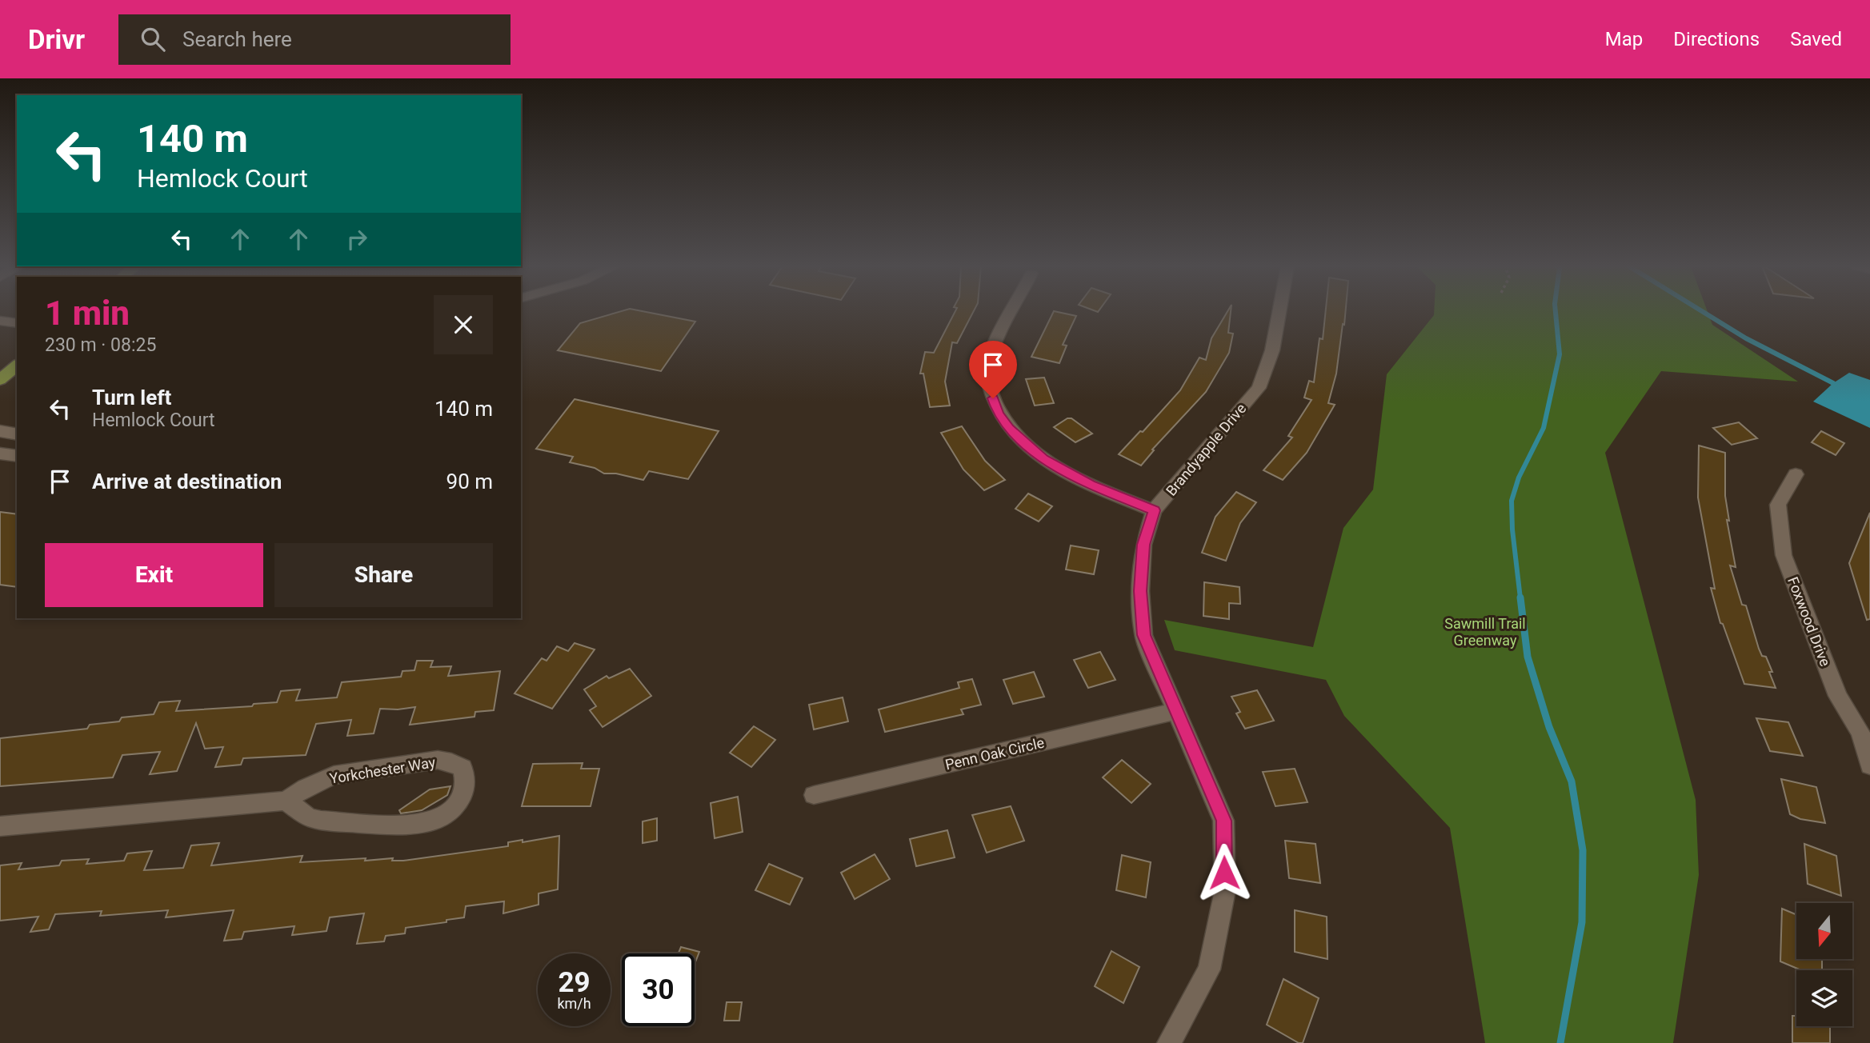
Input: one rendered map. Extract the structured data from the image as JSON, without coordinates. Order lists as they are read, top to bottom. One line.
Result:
{"streets":{"street":["Brandyapple Drive","Foxwood Drive","Penn Oak Circle","Yorkchester Way"]},"crossings":[["Brandyapple Drive","Penn Oak Circle"]],"parks":["Sawmill Trail Greenway"],"north":"bottom","page":{"header":"Drivr","search":"Search here","nav":["Map","Directions","Saved"],"turn":["140 m","Hemlock Court"],"heading":["1 min","230 m · 08:25"],"list":[{"name":"Turn left","note":"Hemlock Court","value":"140 m"},{"name":"Arrive at destination","value":"90 m"}],"buttons":["Exit","Share"],"speed":"29 km/h","limit":"30"}}
